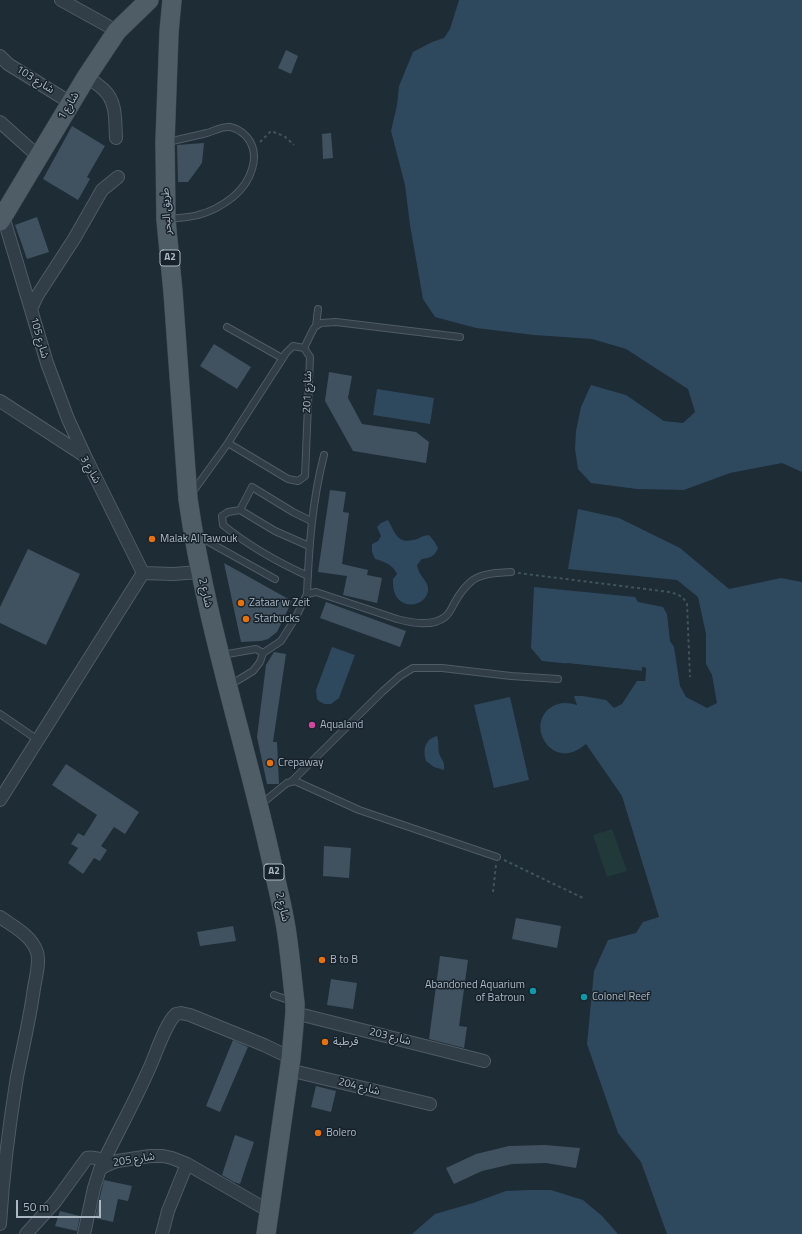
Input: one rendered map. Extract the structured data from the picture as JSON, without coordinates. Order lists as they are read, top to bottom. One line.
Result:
{"streets":{"main road":["شارع 1","طريق البحر","A2","شارع 2"],"street":["شارع 103","شارع 105","شارع 3","شارع 203","شارع 204","شارع 205"],"lane":["شارع 201"]},"crossings":[["شارع 103","شارع 1"],["شارع 1","شارع 105"],["طريق البحر","شارع 2"],["شارع 105","شارع 3"],["شارع 2","شارع 203"],["شارع 2","شارع 204"],["شارع 2","شارع 205"],["شارع 204","شارع 205"]],"places":["Malak Al Tawouk","Zataar w Zeit","Starbucks","Aqualand","Crepaway","B to B","Abandoned Aquarium of Batroun","Colonel Reef","قرطبة","Bolero"],"scale_bar":"50 m"}
